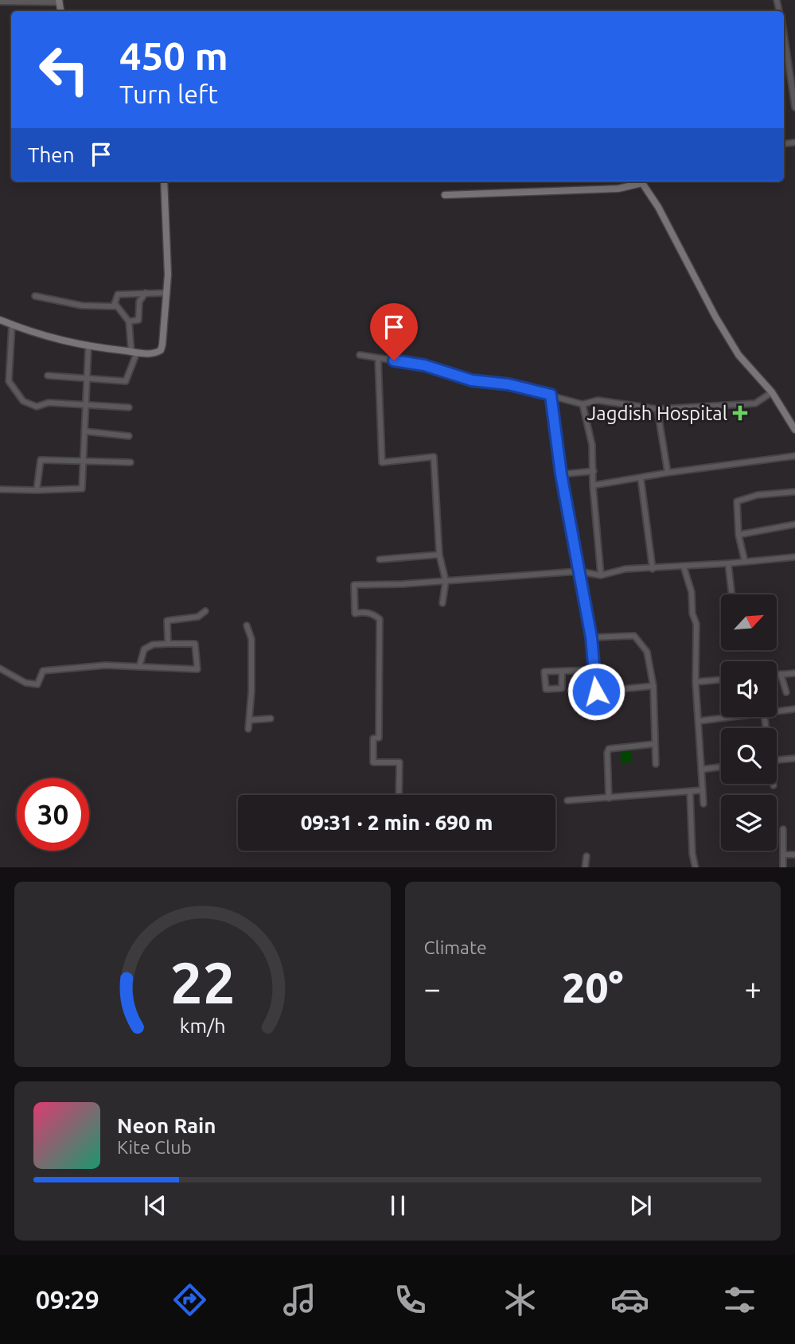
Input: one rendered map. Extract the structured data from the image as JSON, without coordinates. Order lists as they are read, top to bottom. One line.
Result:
{"places":{"health":["Jagdish Hospital"]},"north":"top right","page":{"turn":["450 m","Turn left"],"then":"Then","limit":"30","trip":"09:31 · 2 min · 690 m","tile":"Climate","heat":["−","20°","+"],"song":["Neon Rain","Kite Club"],"tabs":"09:29","gauge":["22","km/h"]}}
